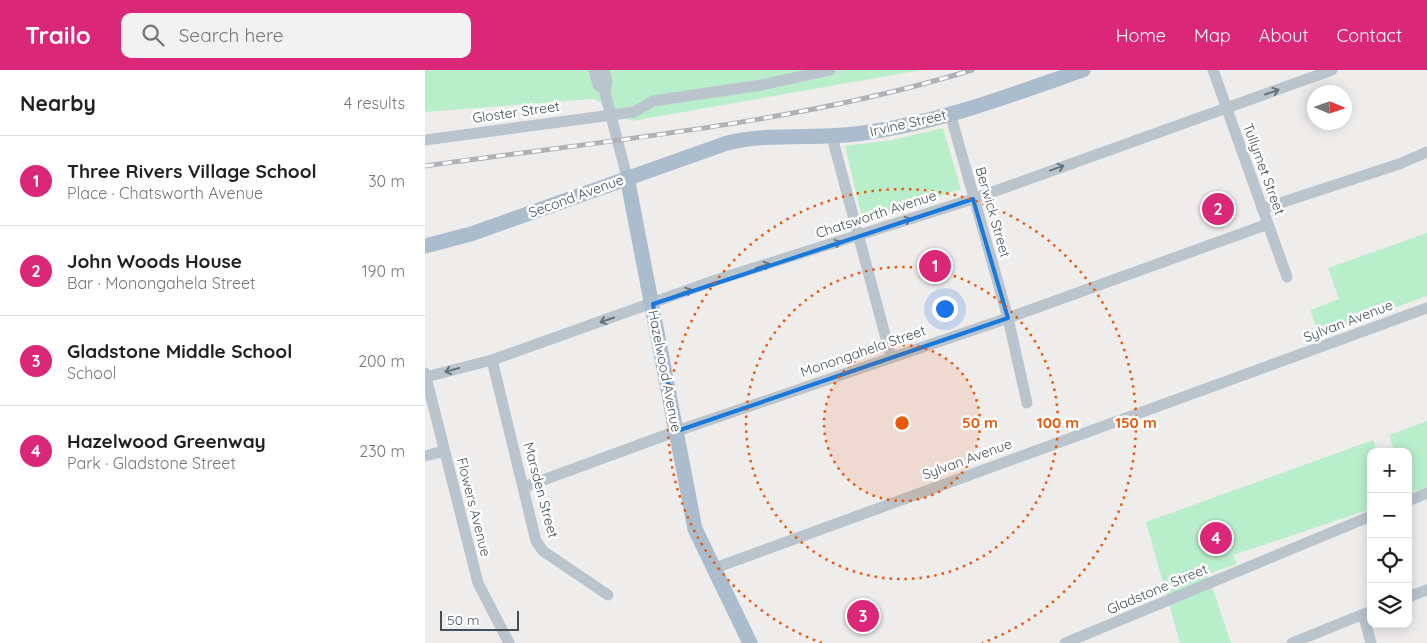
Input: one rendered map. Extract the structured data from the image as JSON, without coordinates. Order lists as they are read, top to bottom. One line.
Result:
{"streets":{"main road":["Irvine Street","Second Avenue","Hazelwood Avenue"],"street":["Gloster Street","Tullymet Street","Berwick Street","Chatsworth Avenue","Sylvan Avenue","Monongahela Street","Marsden Street","Flowers Avenue","Gladstone Street"]},"crossings":[["Gloster Street","Hazelwood Avenue"],["Irvine Street","Second Avenue"],["Irvine Street","Berwick Street"],["Tullymet Street","Chatsworth Avenue"],["Tullymet Street","Monongahela Street"],["Second Avenue","Hazelwood Avenue"],["Berwick Street","Chatsworth Avenue"],["Berwick Street","Monongahela Street"],["Chatsworth Avenue","Hazelwood Avenue"],["Chatsworth Avenue","Marsden Street"],["Chatsworth Avenue","Flowers Avenue"],["Sylvan Avenue","Hazelwood Avenue"],["Monongahela Street","Hazelwood Avenue"],["Monongahela Street","Marsden Street"]],"scale_bar":"50 m","north":"right","page":{"header":"Trailo","search":"Search here","nav":["Home","Map","About","Contact"],"heading":["Nearby","4 results"],"list":[{"mark":"1","name":"Three Rivers Village School","note":"Place · Chatsworth Avenue","value":"30 m"},{"mark":"2","name":"John Woods House","note":"Bar · Monongahela Street","value":"190 m"},{"mark":"3","name":"Gladstone Middle School","note":"School","value":"200 m"},{"mark":"4","name":"Hazelwood Greenway","note":"Park · Gladstone Street","value":"230 m"}],"pins":["2","1","4","3"],"map_buttons":["+","−"],"scale":"50 m"},"rings":["50 m","100 m","150 m"]}
